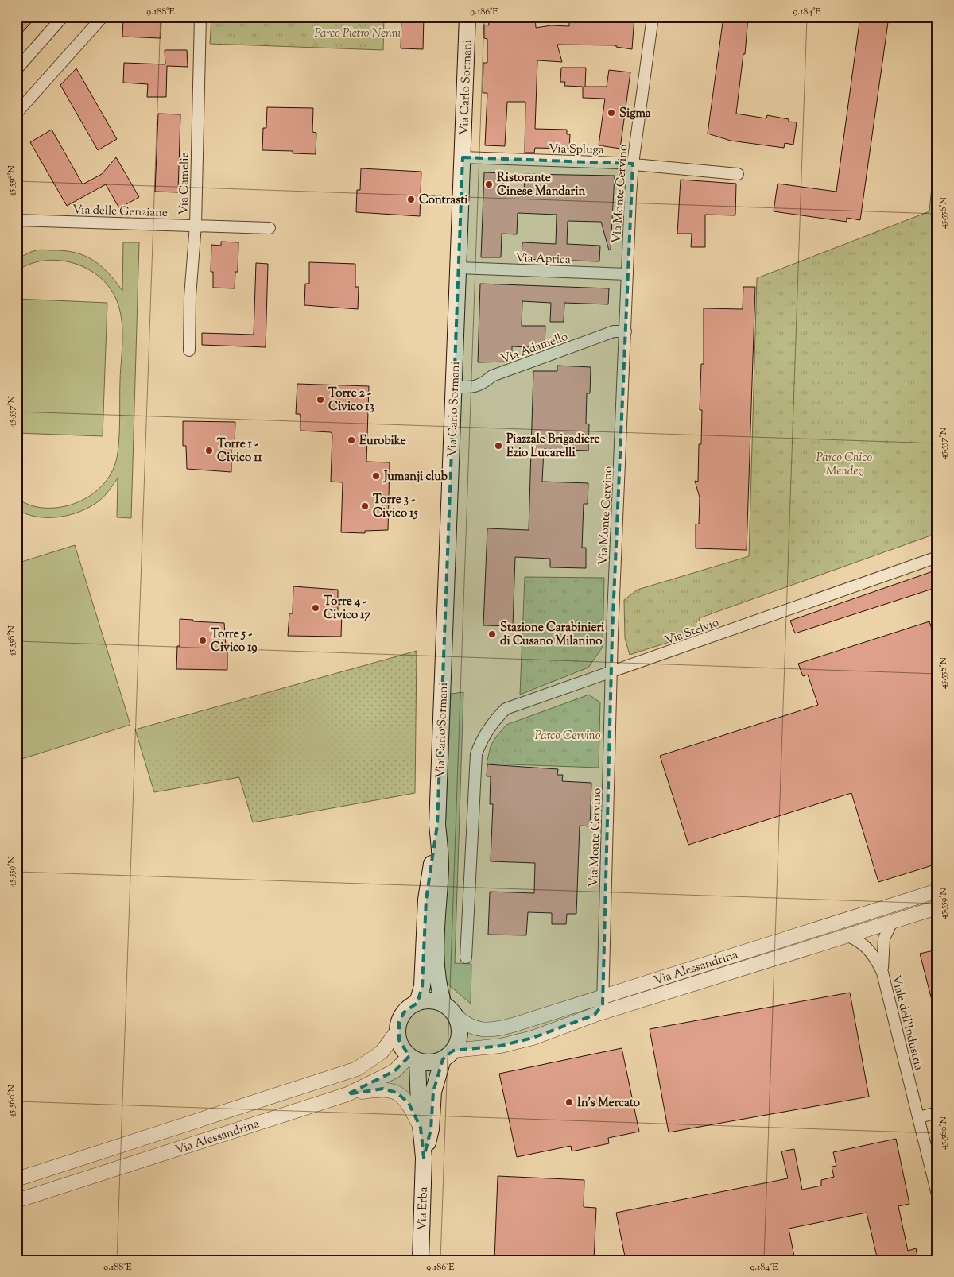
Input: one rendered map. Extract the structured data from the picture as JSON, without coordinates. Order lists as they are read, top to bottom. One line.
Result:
{"streets":{"main road":["Via Carlo Sormani","Via Erba"],"street":["Via Spluga","Via Camelie","Via Monte Cervino","Via delle Genziane","Via Aprica","Via Adamello","Via Stelvio","Via Alessandrina","Viale dell'Industria"]},"crossings":[["Via Carlo Sormani","Via Spluga"],["Via Carlo Sormani","Via Aprica"],["Via Carlo Sormani","Via Adamello"],["Via Carlo Sormani","Via Alessandrina"],["Via Carlo Sormani","Via Erba"],["Via Spluga","Via Monte Cervino"],["Via Camelie","Via delle Genziane"],["Via Monte Cervino","Via Aprica"],["Via Monte Cervino","Via Adamello"],["Via Monte Cervino","Via Stelvio"],["Via Monte Cervino","Via Alessandrina"],["Via Alessandrina","Viale dell'Industria"],["Via Alessandrina","Via Erba"]],"parks":["Parco Pietro Nenni","Parco Chico Mendez","Parco Cervino"],"places":["Sigma","Ristorante Cinese Mandarin","Contrasti","Torre 2 - Civico 13","Eurobike","Piazzale Brigadiere Ezio Lucarelli","Torre 1 - Civico 11","Jumanji club","Torre 3 - Civico 15","Torre 4 - Civico 17","Stazione Carabinieri di Cusano Milanino","Torre 5 - Civico 19","In's Mercato"],"coordinates":["9.188°E","9.186°E","9.184°E","45.556°N","45.557°N","45.558°N","45.559°N","45.560°N"]}
